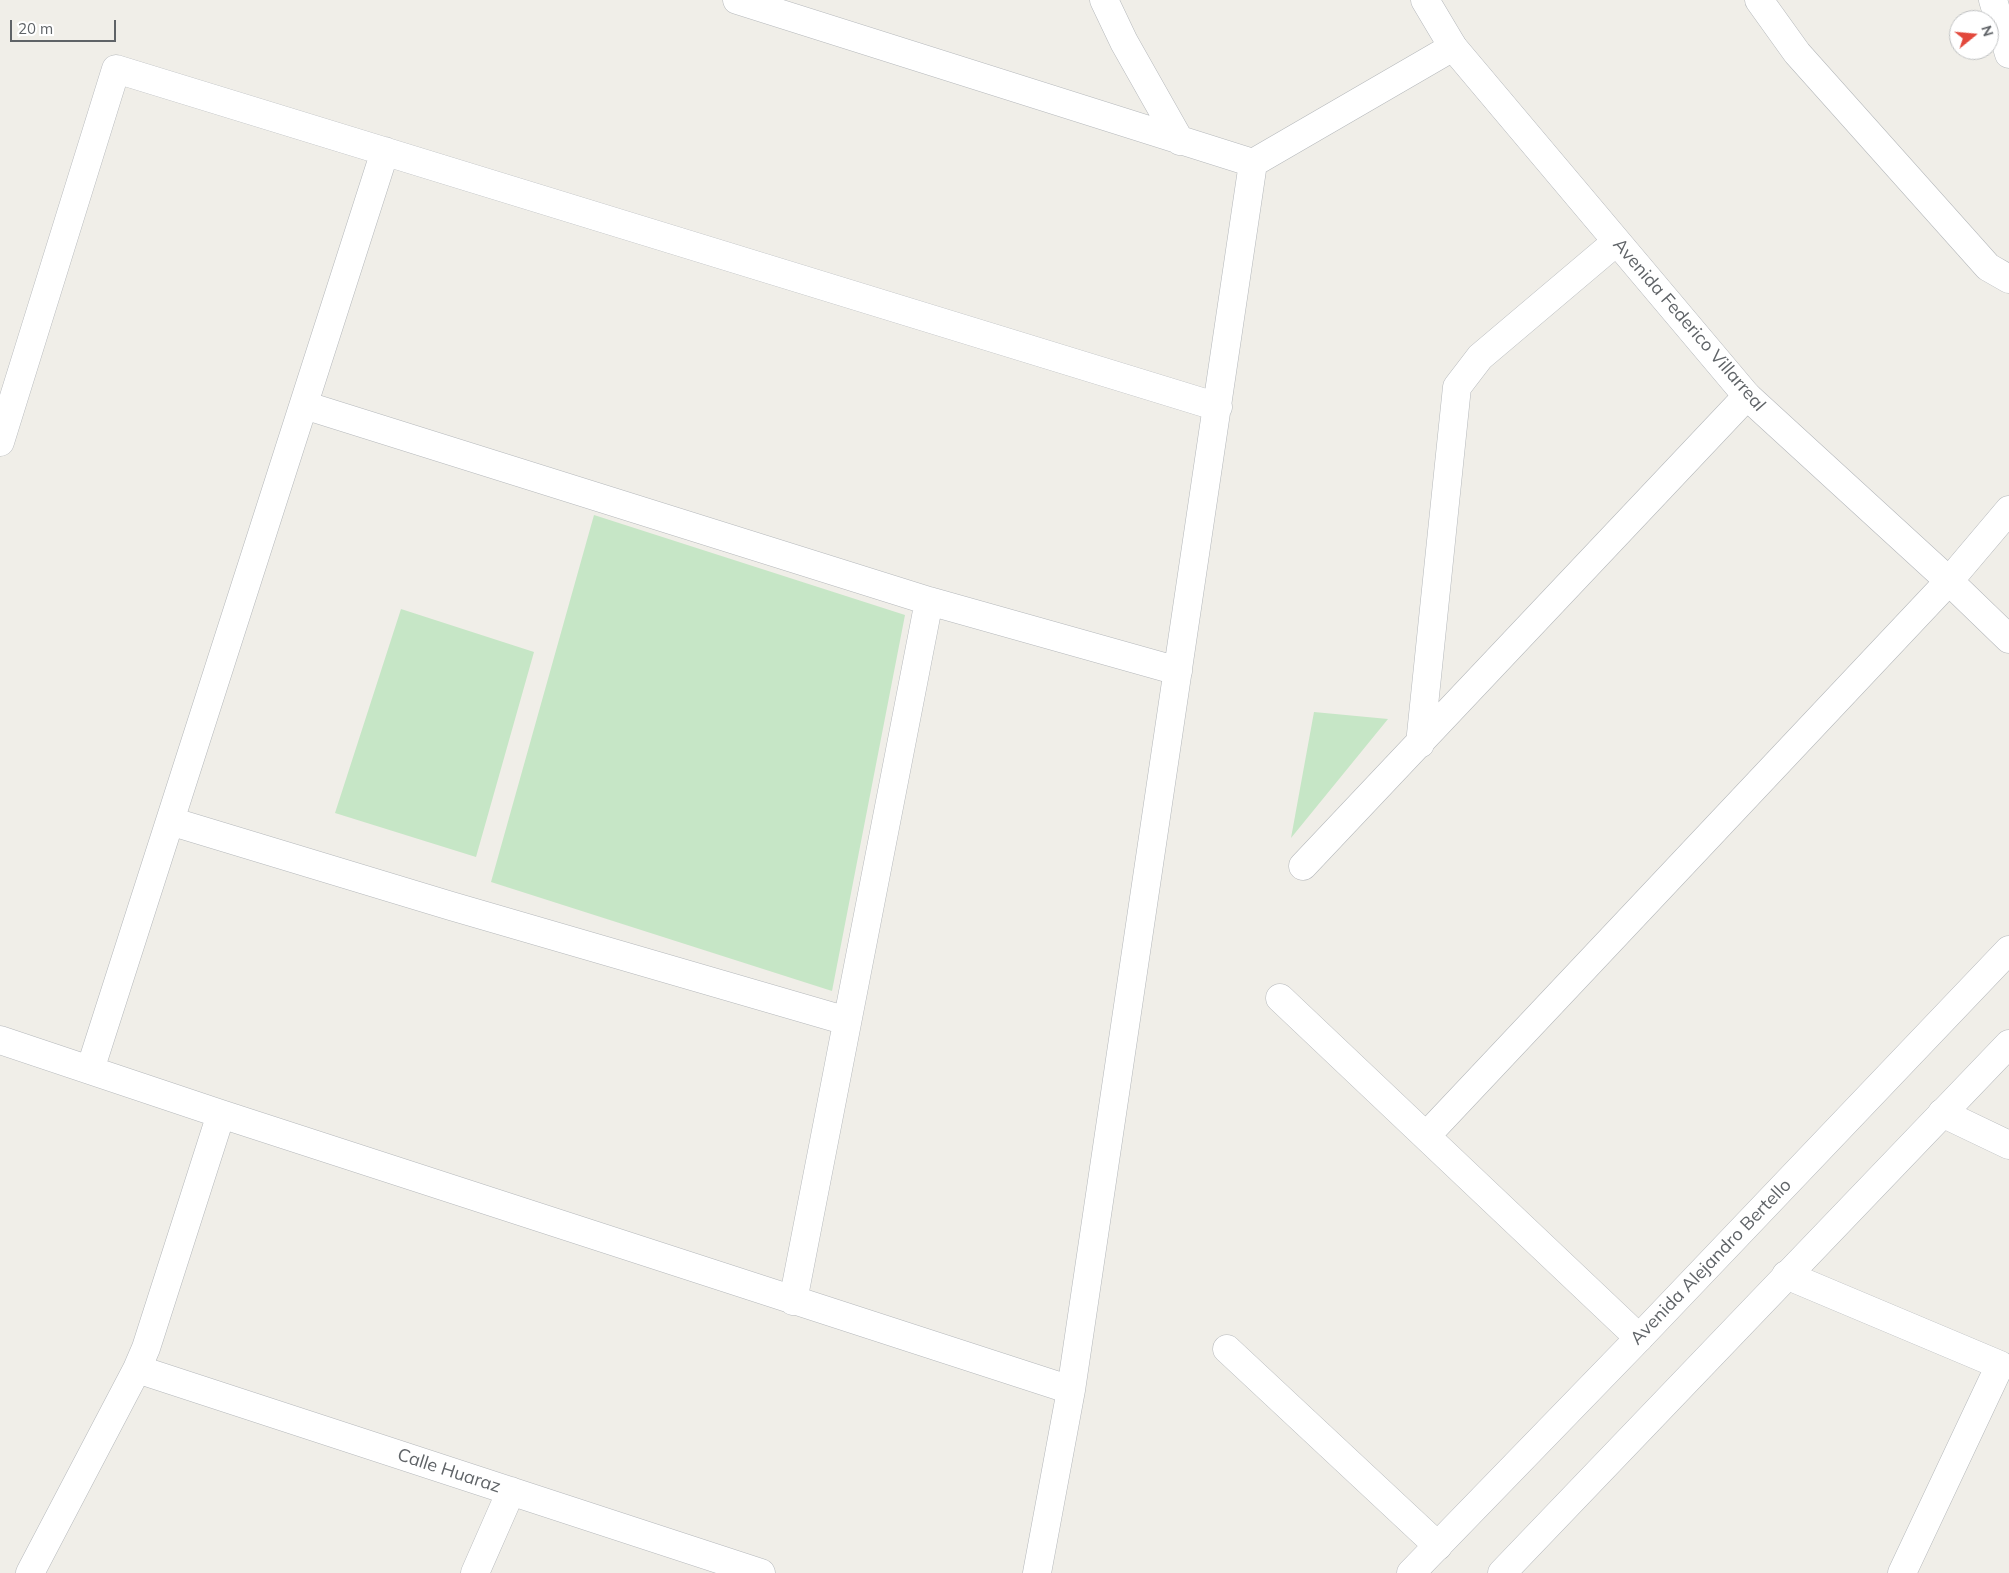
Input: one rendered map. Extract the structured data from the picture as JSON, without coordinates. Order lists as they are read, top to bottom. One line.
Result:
{"streets":{"street":["Avenida Federico Villarreal","Avenida Alejandro Bertello","Calle Huaraz"]},"scale_bar":"20 m","north":"right"}
